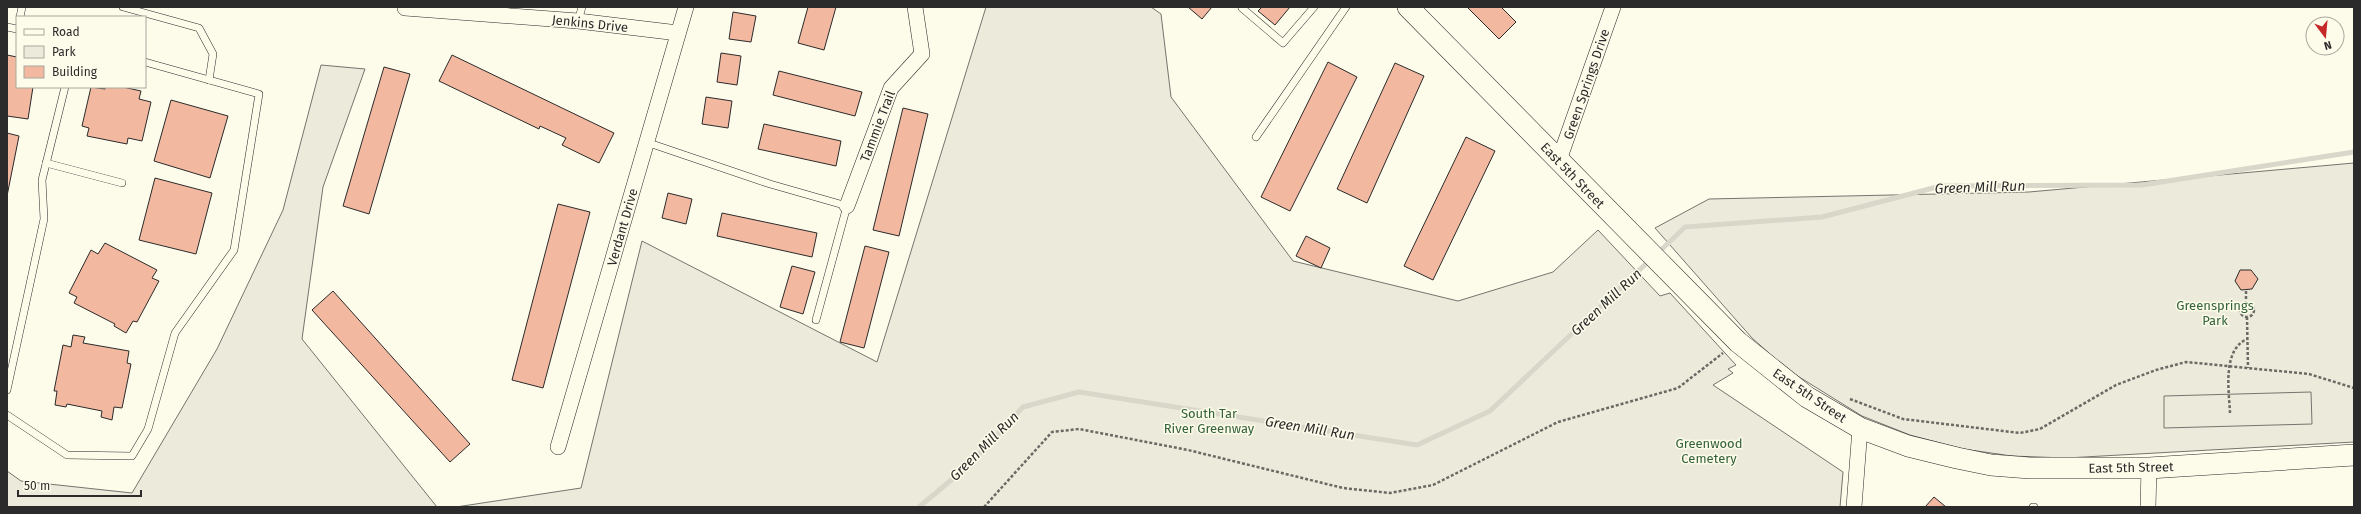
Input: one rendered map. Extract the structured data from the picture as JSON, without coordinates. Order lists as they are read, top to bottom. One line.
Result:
{"streets":{"main road":["East 5th Street"],"street":["Jenkins Drive","Green Springs Drive","Tammie Trail","Verdant Drive"]},"crossings":[["Jenkins Drive","Verdant Drive"],["Green Springs Drive","East 5th Street"]],"water":["Green Mill Run"],"parks":["Greensprings Park","South Tar River Greenway","Greenwood Cemetery"],"legend":["Road","Park","Building"],"scale_bar":"50 m","north":"bottom"}
